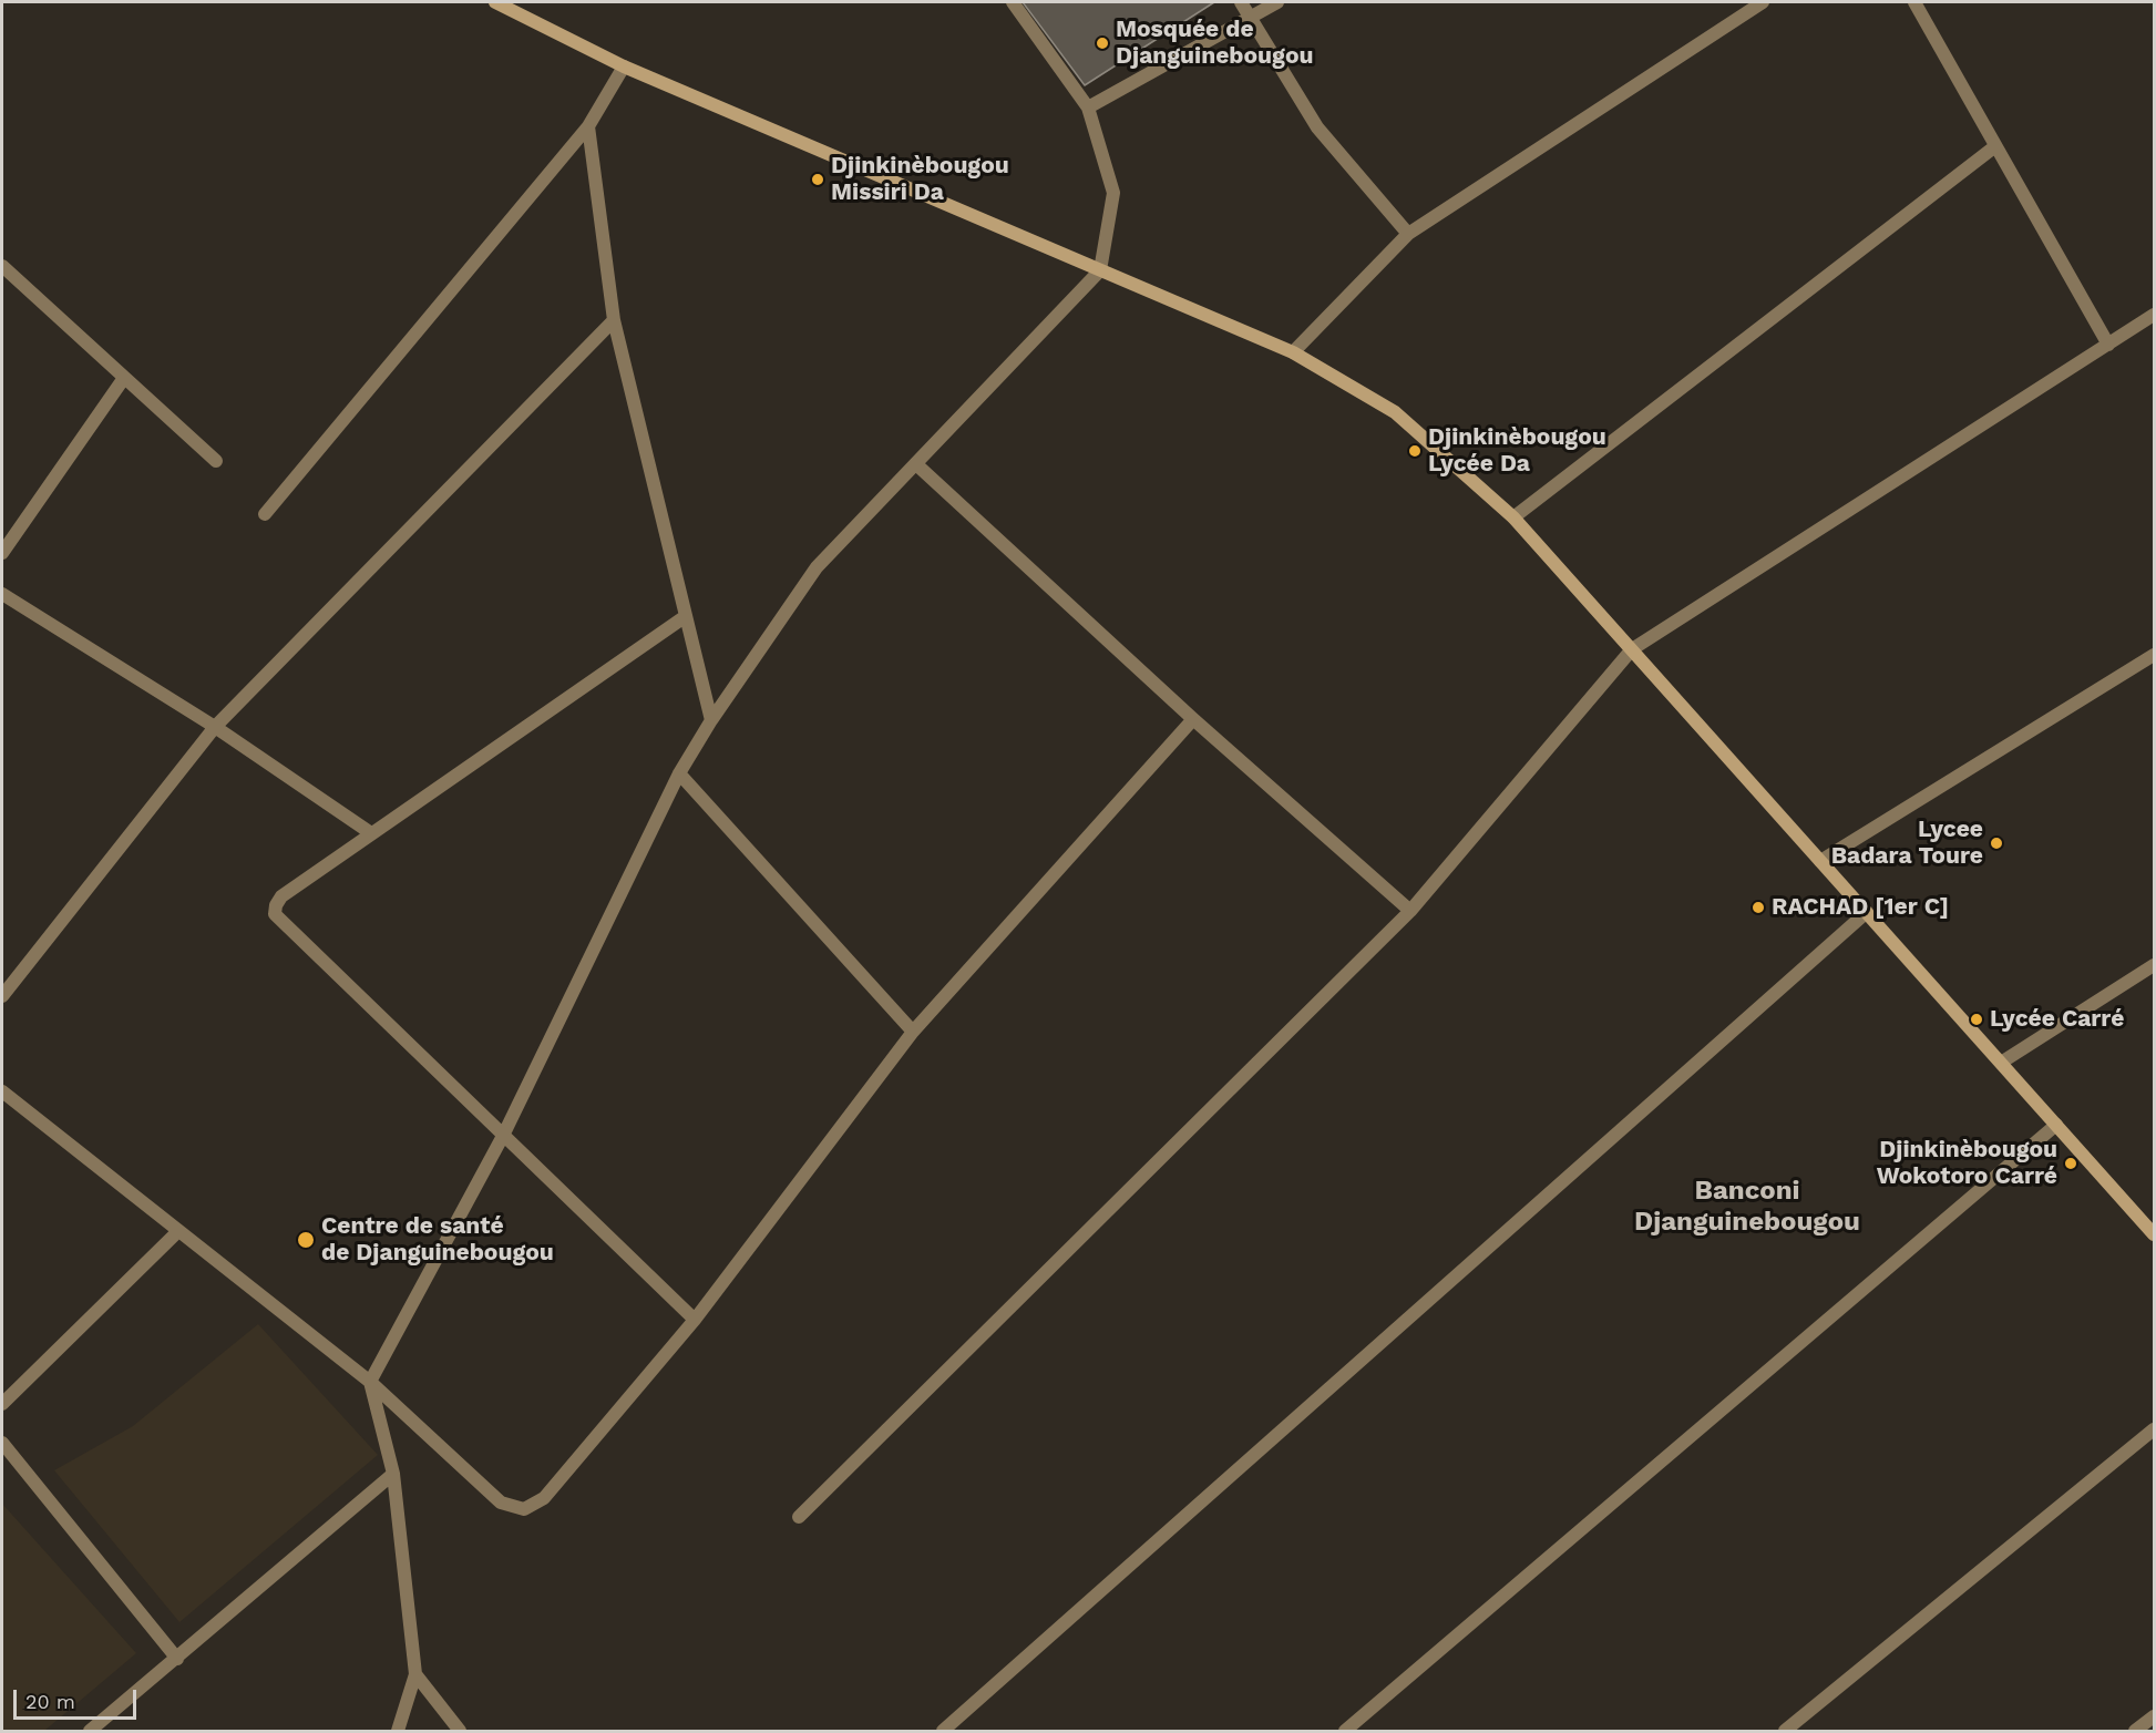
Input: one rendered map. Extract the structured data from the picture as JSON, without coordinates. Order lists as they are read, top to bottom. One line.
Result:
{"districts":["Banconi Djanguinebougou"],"places":["Mosquée de Djanguinebougou","Djinkinèbougou Missiri Da","Djinkinèbougou Lycée Da","Lycee Badara Toure","RACHAD [1er C]","Lycée Carré","Djinkinèbougou Wokotoro Carré","Centre de santé de Djanguinebougou"],"scale_bar":"20 m"}
